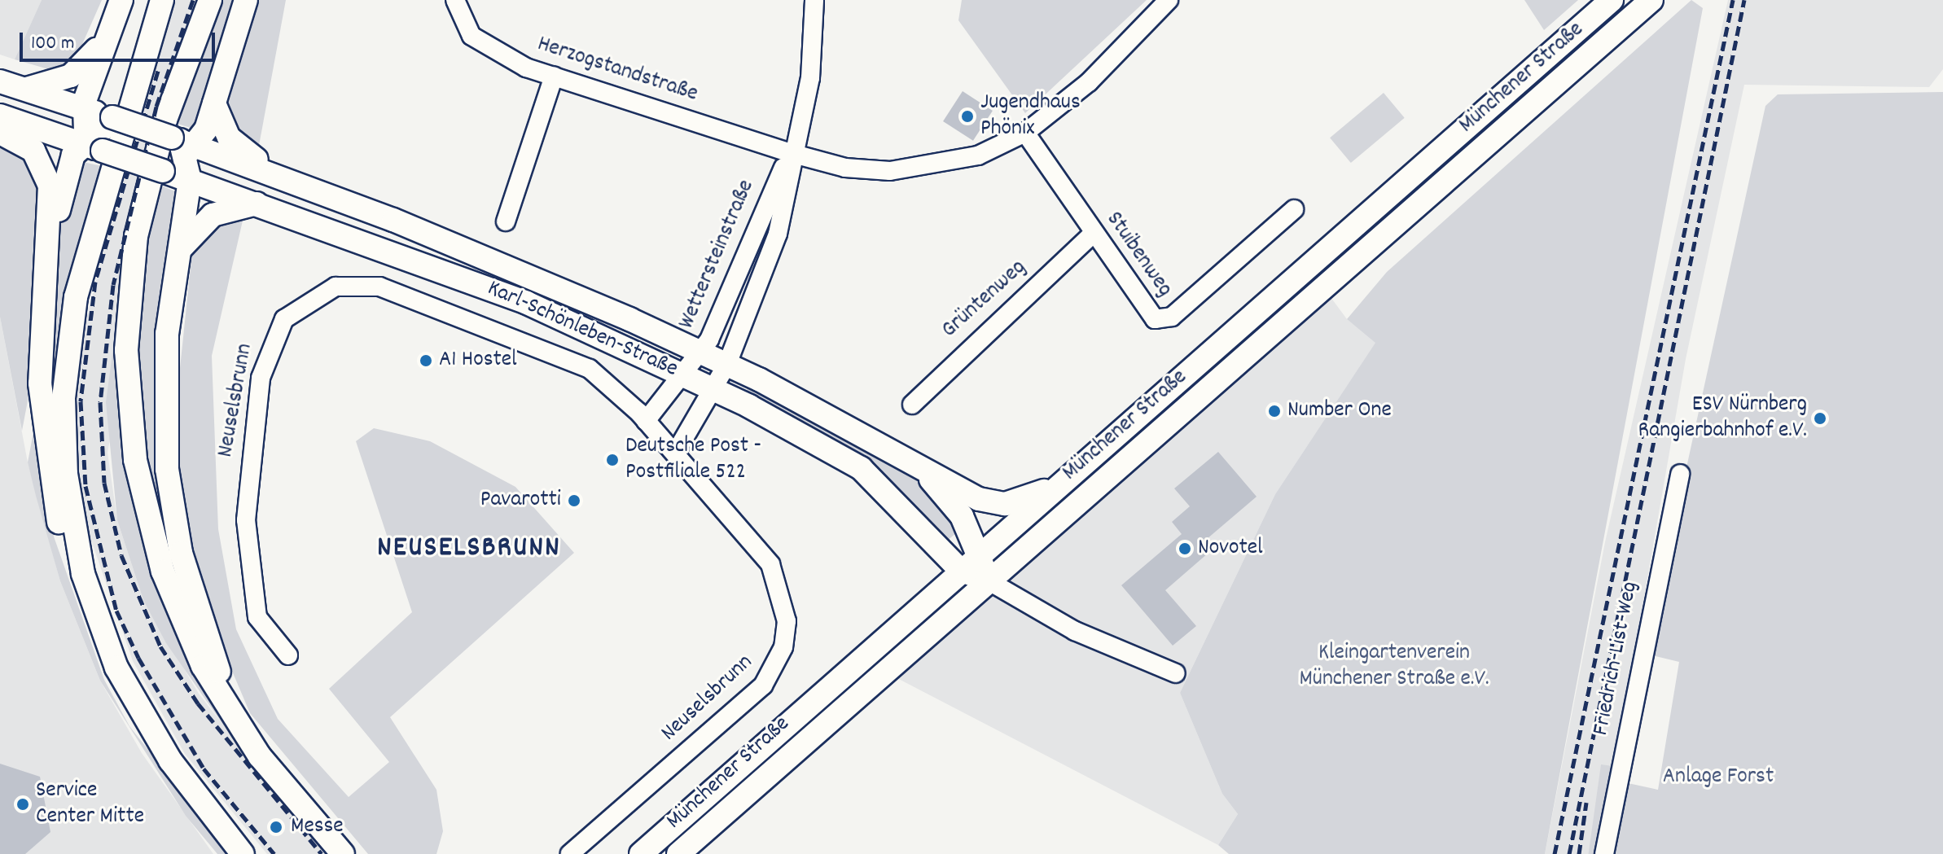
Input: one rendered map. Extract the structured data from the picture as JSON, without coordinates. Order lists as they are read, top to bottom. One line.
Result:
{"streets":{"main road":["Münchener Straße","Karl-Schönleben-Straße"],"street":["Herzogstandstraße","Wettersteinstraße","Stuibenweg","Grüntenweg","Neuselsbrunn","Friedrich-List-Weg"]},"crossings":[["Herzogstandstraße","Wettersteinstraße"],["Herzogstandstraße","Stuibenweg"],["Münchener Straße","Karl-Schönleben-Straße"],["Wettersteinstraße","Karl-Schönleben-Straße"],["Stuibenweg","Grüntenweg"]],"districts":["NEUSELSBRUNN"],"parks":["Kleingartenverein Münchener Straße e.V.","Anlage Forst"],"places":["Jugendhaus Phönix","A1 Hostel","Number One","ESV Nürnberg Rangierbahnhof e.V.","Deutsche Post - Postfiliale 522","Pavarotti","Novotel","Service Center Mitte","Messe"],"scale_bar":"100 m"}
